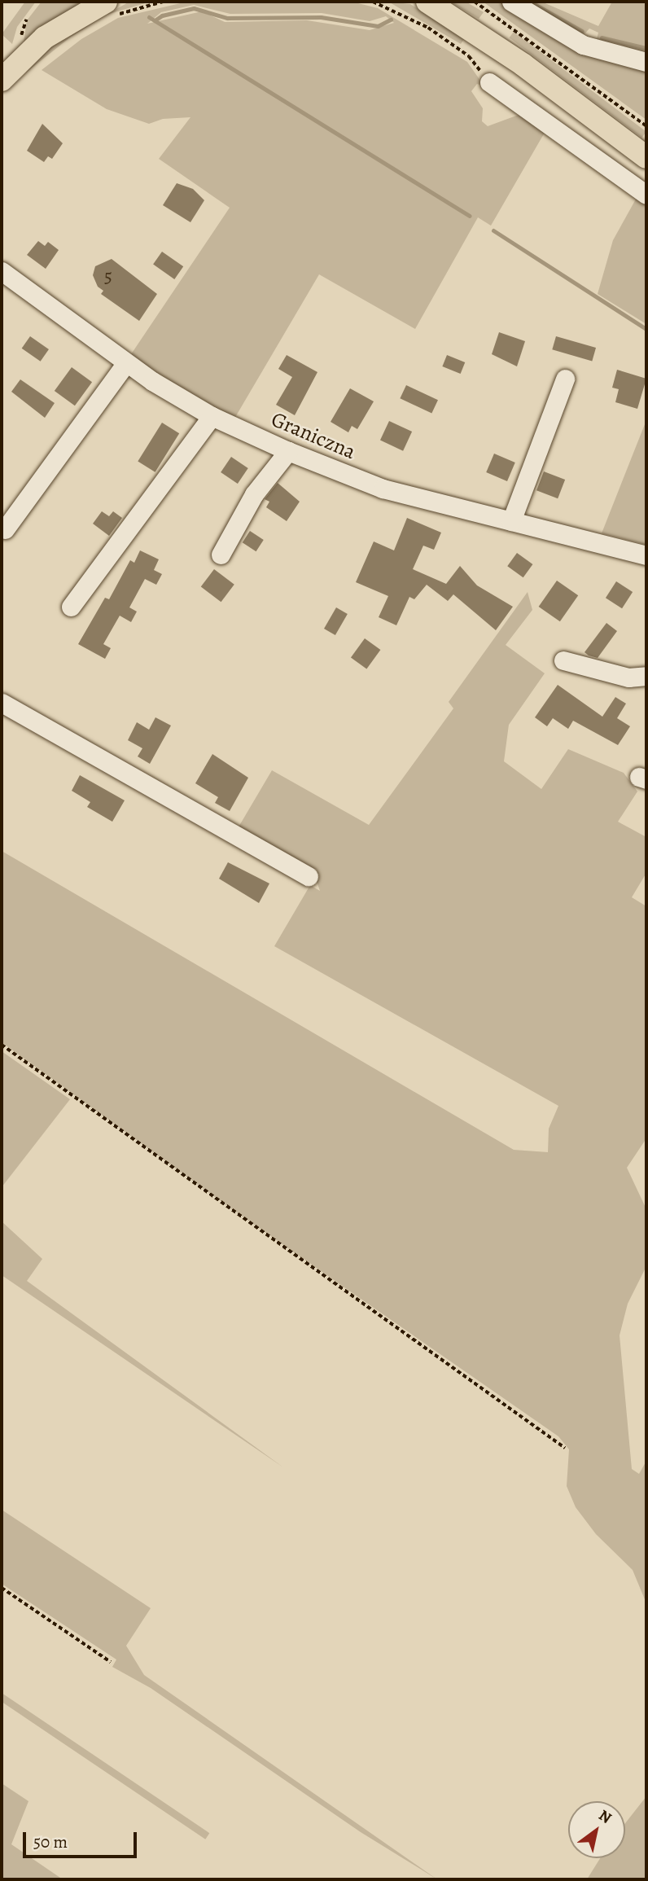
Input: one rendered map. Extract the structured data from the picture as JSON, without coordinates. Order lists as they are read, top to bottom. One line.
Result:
{"streets":{"street":["Graniczna"]},"house_numbers":["5"],"scale_bar":"50 m","north":"top right"}
